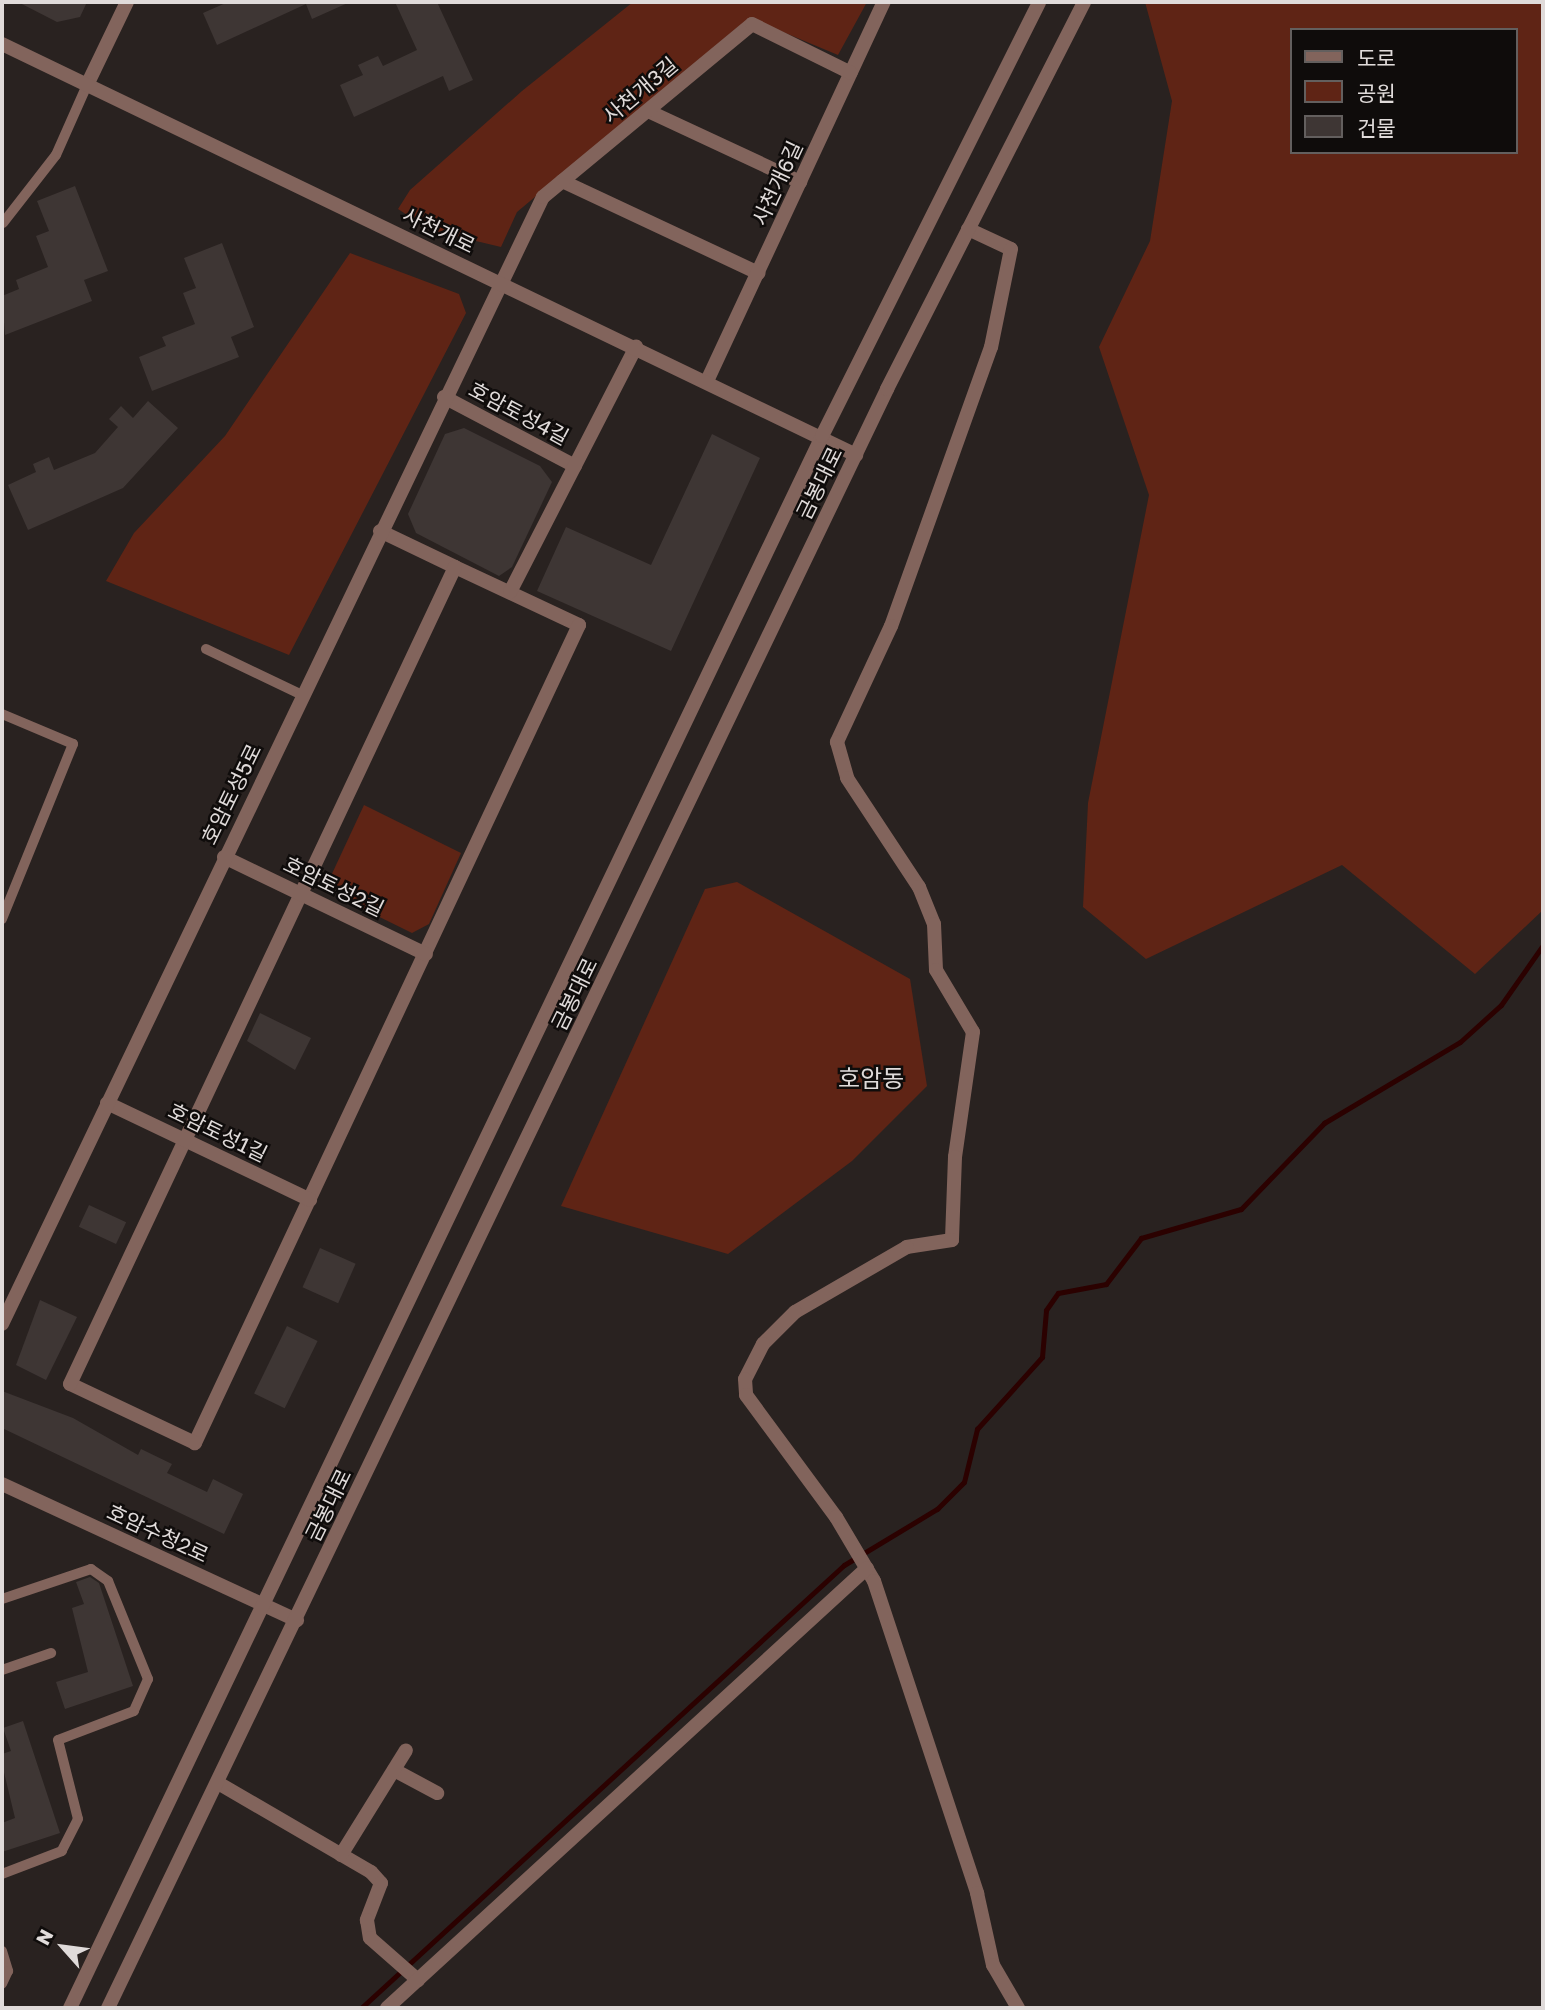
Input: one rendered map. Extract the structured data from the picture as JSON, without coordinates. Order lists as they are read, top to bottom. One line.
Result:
{"streets":{"street":["사천개3길","사천개6길","사천개로","호암토성4길","금봉대로","호암토성5로","호암토성2길","호암토성1길","호암수청2로"]},"crossings":[["사천개3길","사천개6길"],["사천개3길","사천개로"],["사천개3길","호암토성5로"],["사천개6길","사천개로"],["사천개로","금봉대로"],["사천개로","호암토성5로"],["호암토성4길","호암토성5로"],["금봉대로","호암수청2로"],["호암토성5로","호암토성2길"],["호암토성5로","호암토성1길"]],"districts":["호암동"],"legend":["도로","공원","건물"],"north":"top left"}
